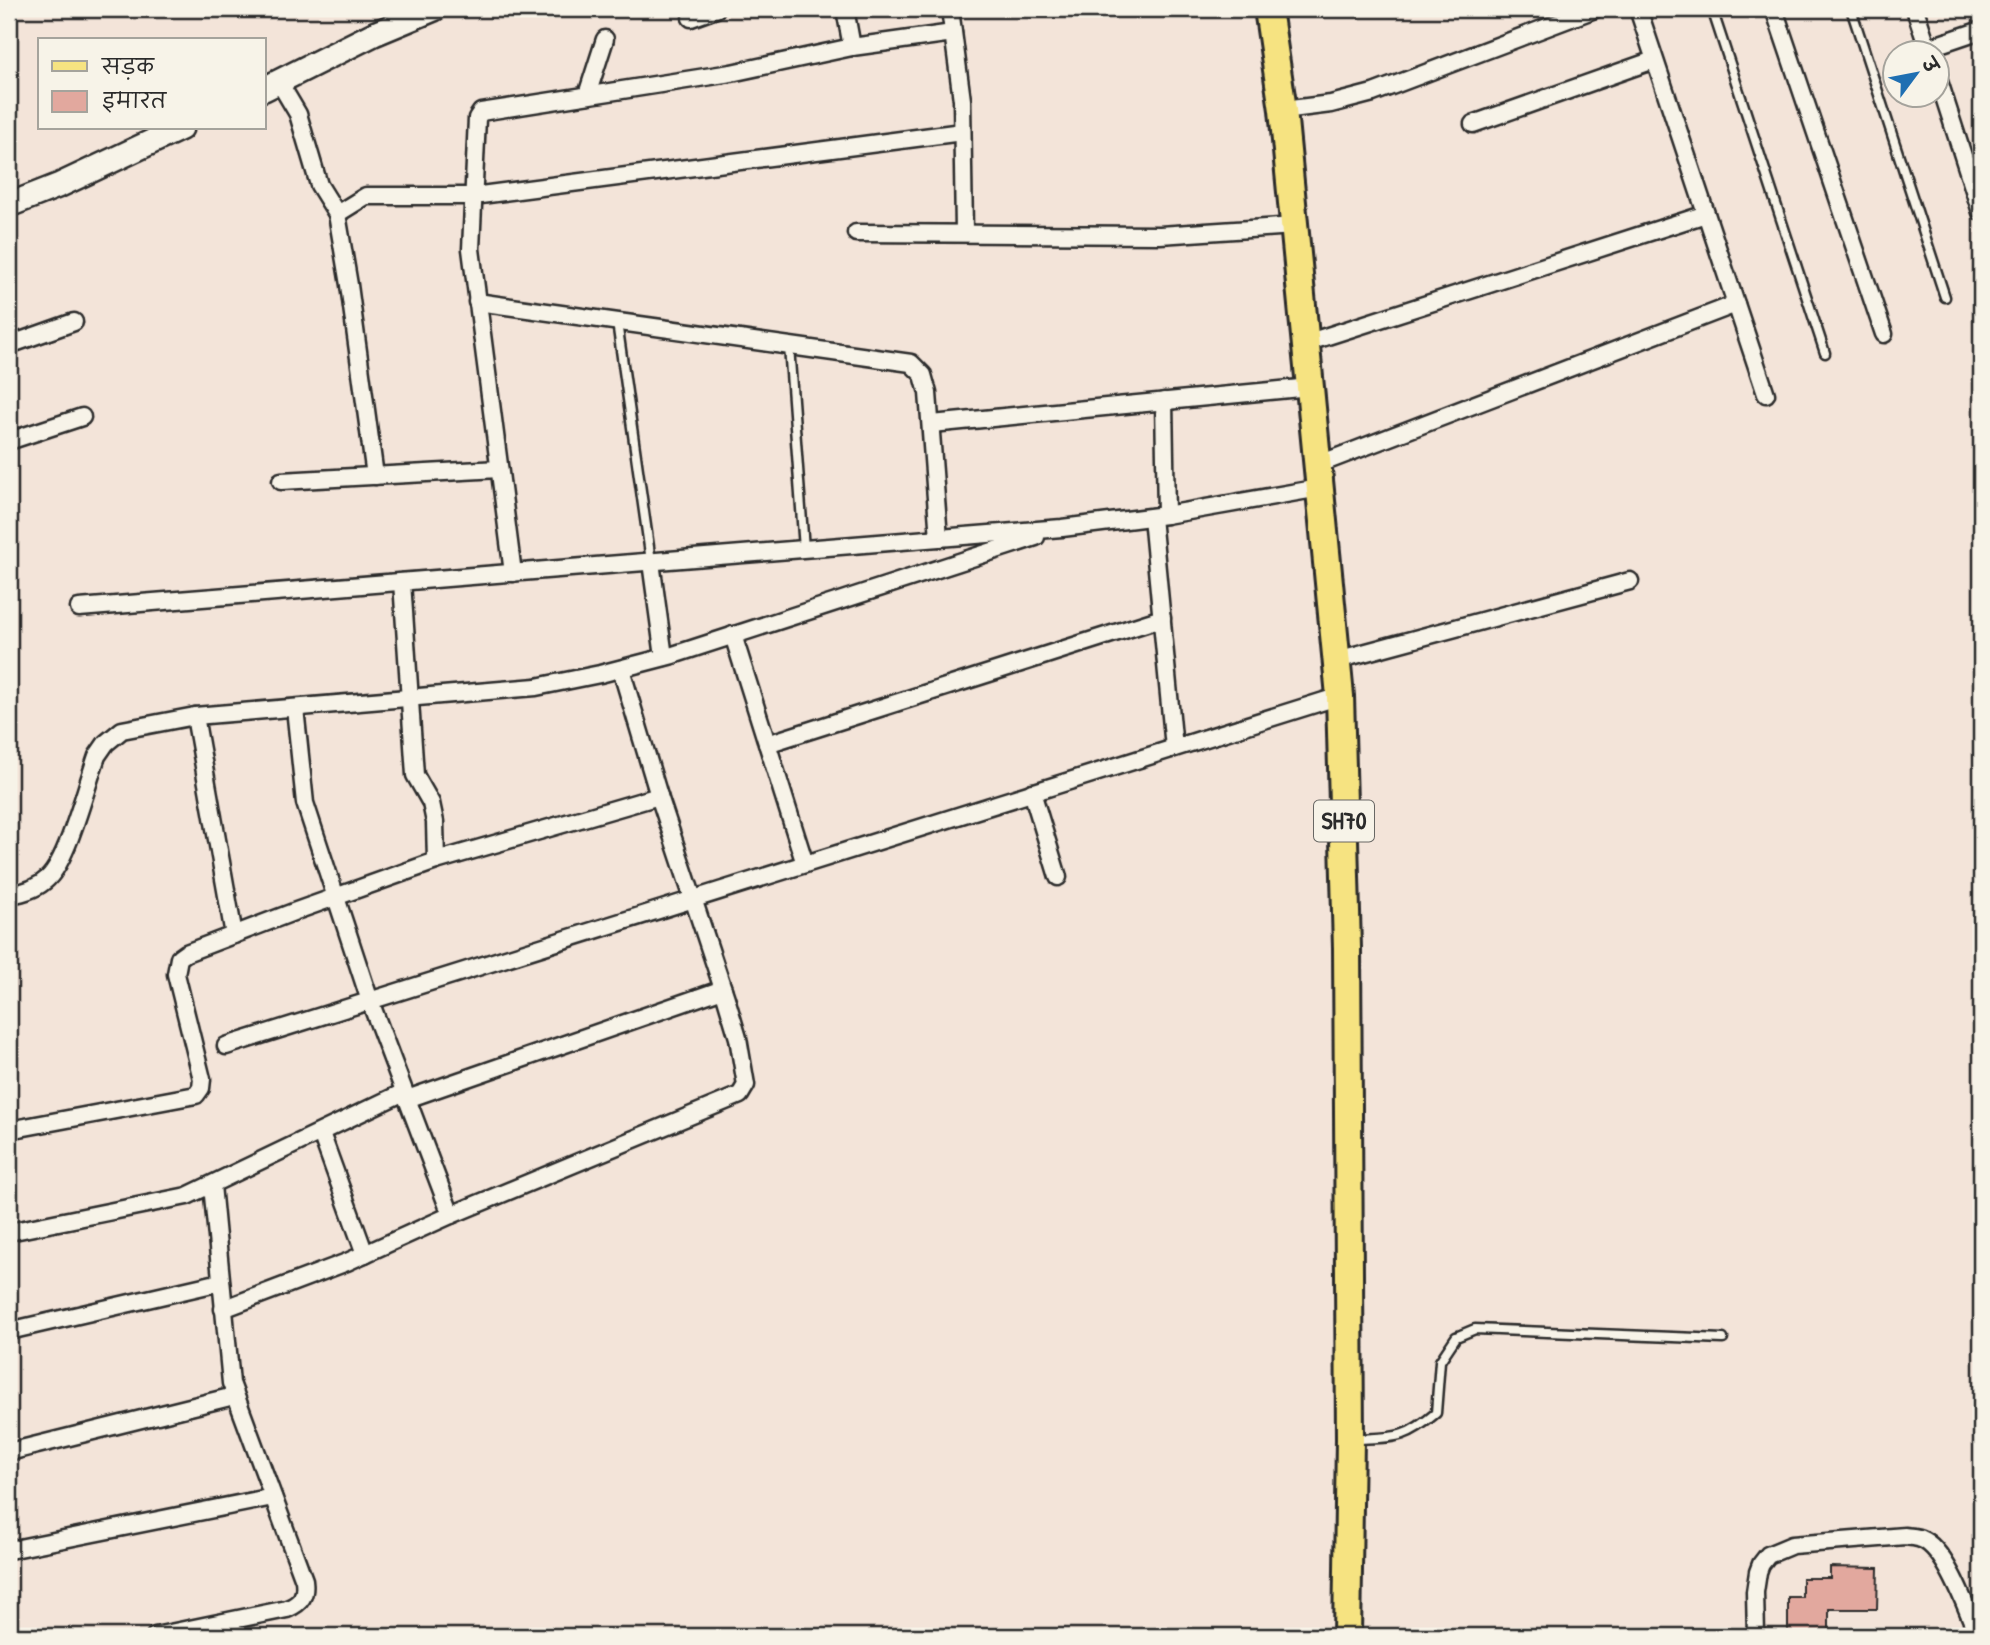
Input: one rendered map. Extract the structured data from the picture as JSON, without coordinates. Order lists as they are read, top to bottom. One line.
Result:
{"streets":{"main road":["SH70"]},"legend":["सड़क","इमारत"],"north":"top right"}
